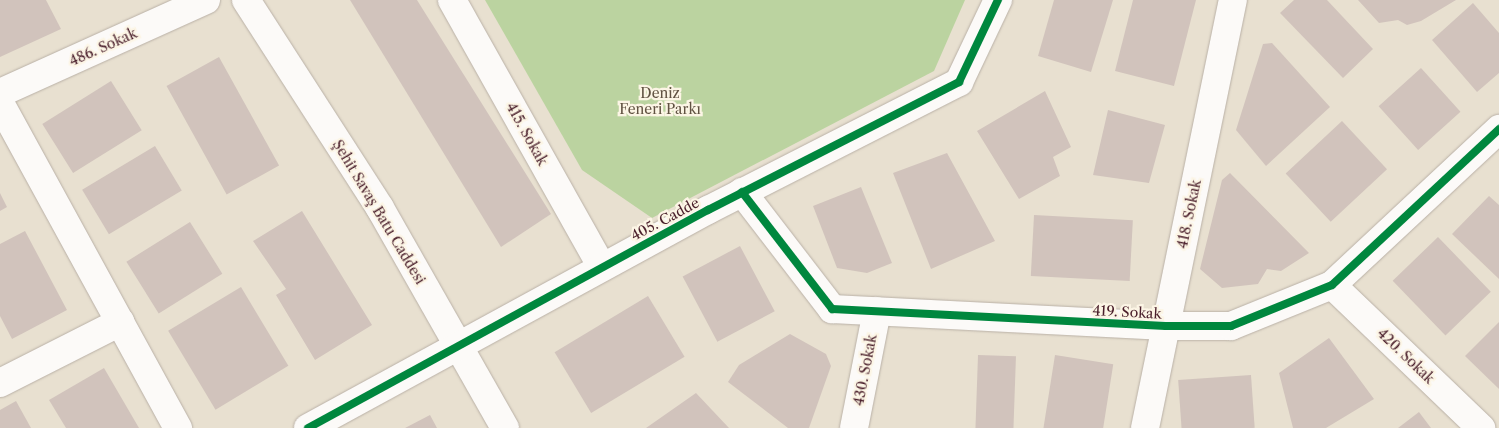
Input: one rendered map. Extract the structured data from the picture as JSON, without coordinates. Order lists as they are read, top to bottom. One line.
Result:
{"streets":{"street":["486. Sokak","415. Sokak","Şehit Savaş Batu Caddesi","418. Sokak","405. Cadde","419. Sokak","420. Sokak","430. Sokak"]},"crossings":[["415. Sokak","405. Cadde"],["Şehit Savaş Batu Caddesi","405. Cadde"],["418. Sokak","419. Sokak"],["405. Cadde","419. Sokak"],["419. Sokak","420. Sokak"],["419. Sokak","430. Sokak"]],"parks":["Deniz Feneri Parkı"]}
